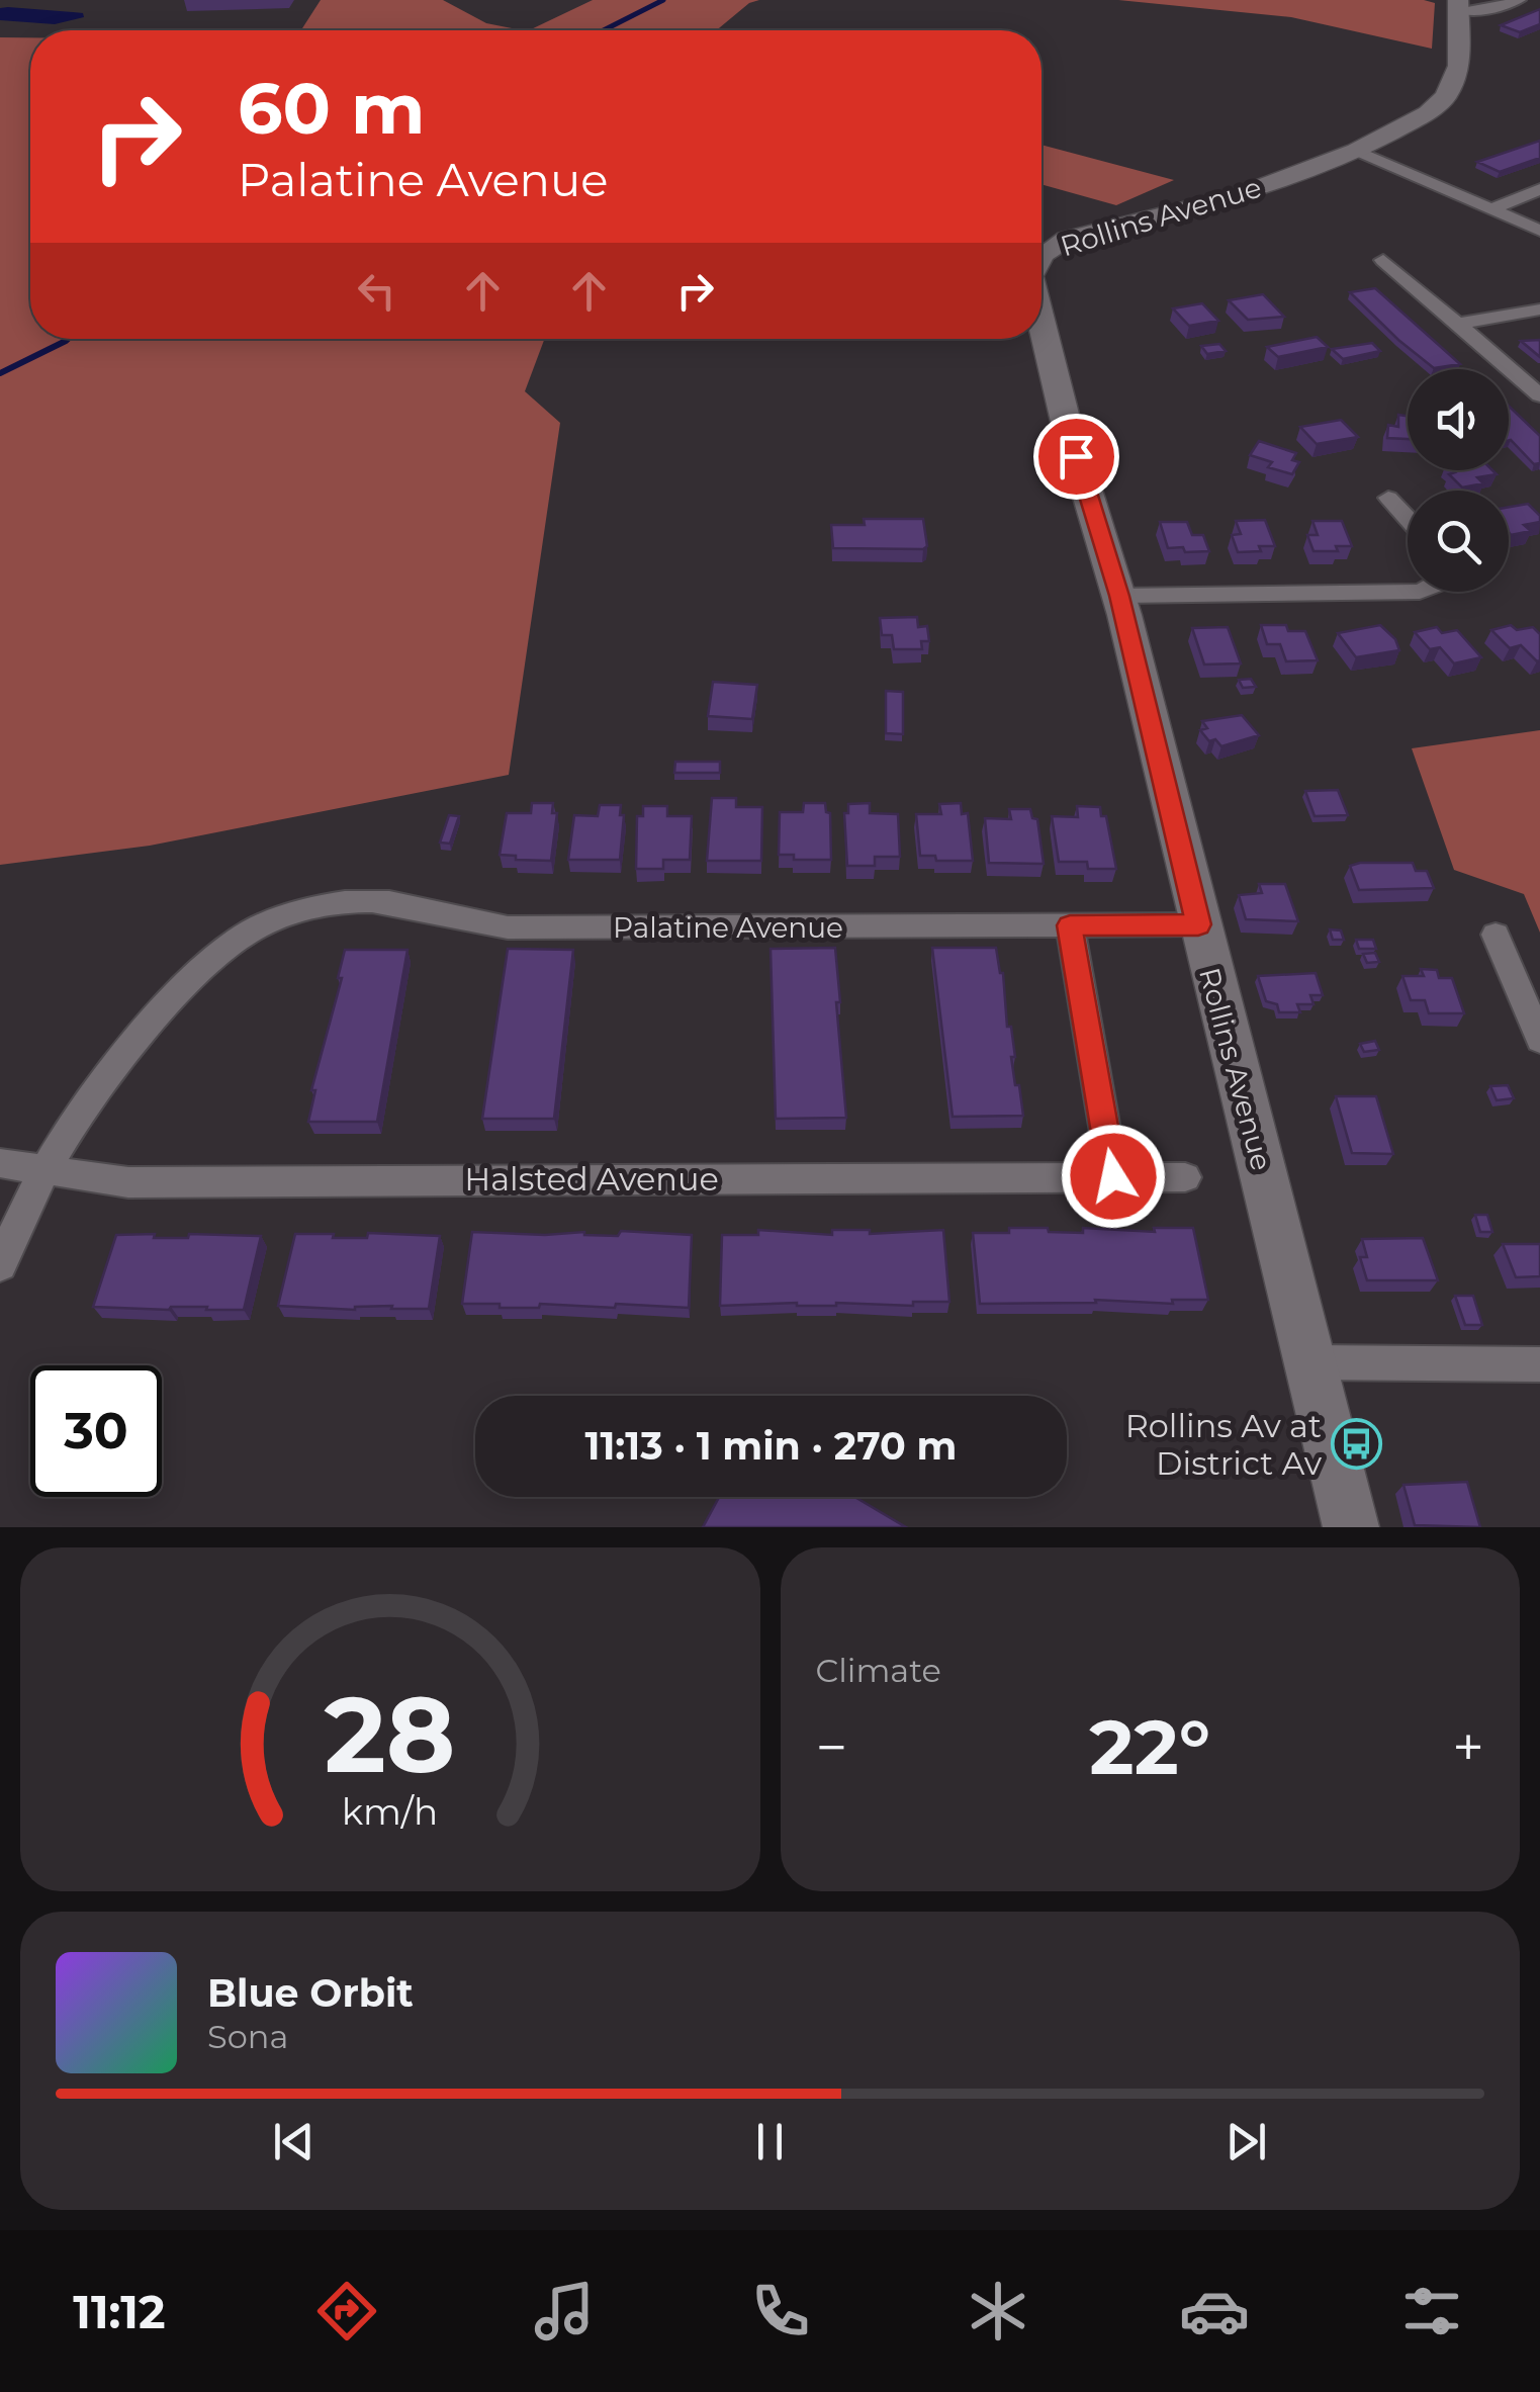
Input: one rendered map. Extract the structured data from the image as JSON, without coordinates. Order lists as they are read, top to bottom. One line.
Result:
{"streets":{"street":["Rollins Avenue","Palatine Avenue","Halsted Avenue"]},"crossings":[["Rollins Avenue","Palatine Avenue"],["Palatine Avenue","Halsted Avenue"]],"places":{"bus stop":["Rollins Av at District Av"]},"page":{"turn":["60 m","Palatine Avenue"],"limit":"30","trip":"11:13 · 1 min · 270 m","tile":"Climate","heat":["−","22°","+"],"song":["Blue Orbit","Sona"],"tabs":"11:12","gauge":["28","km/h"]}}
